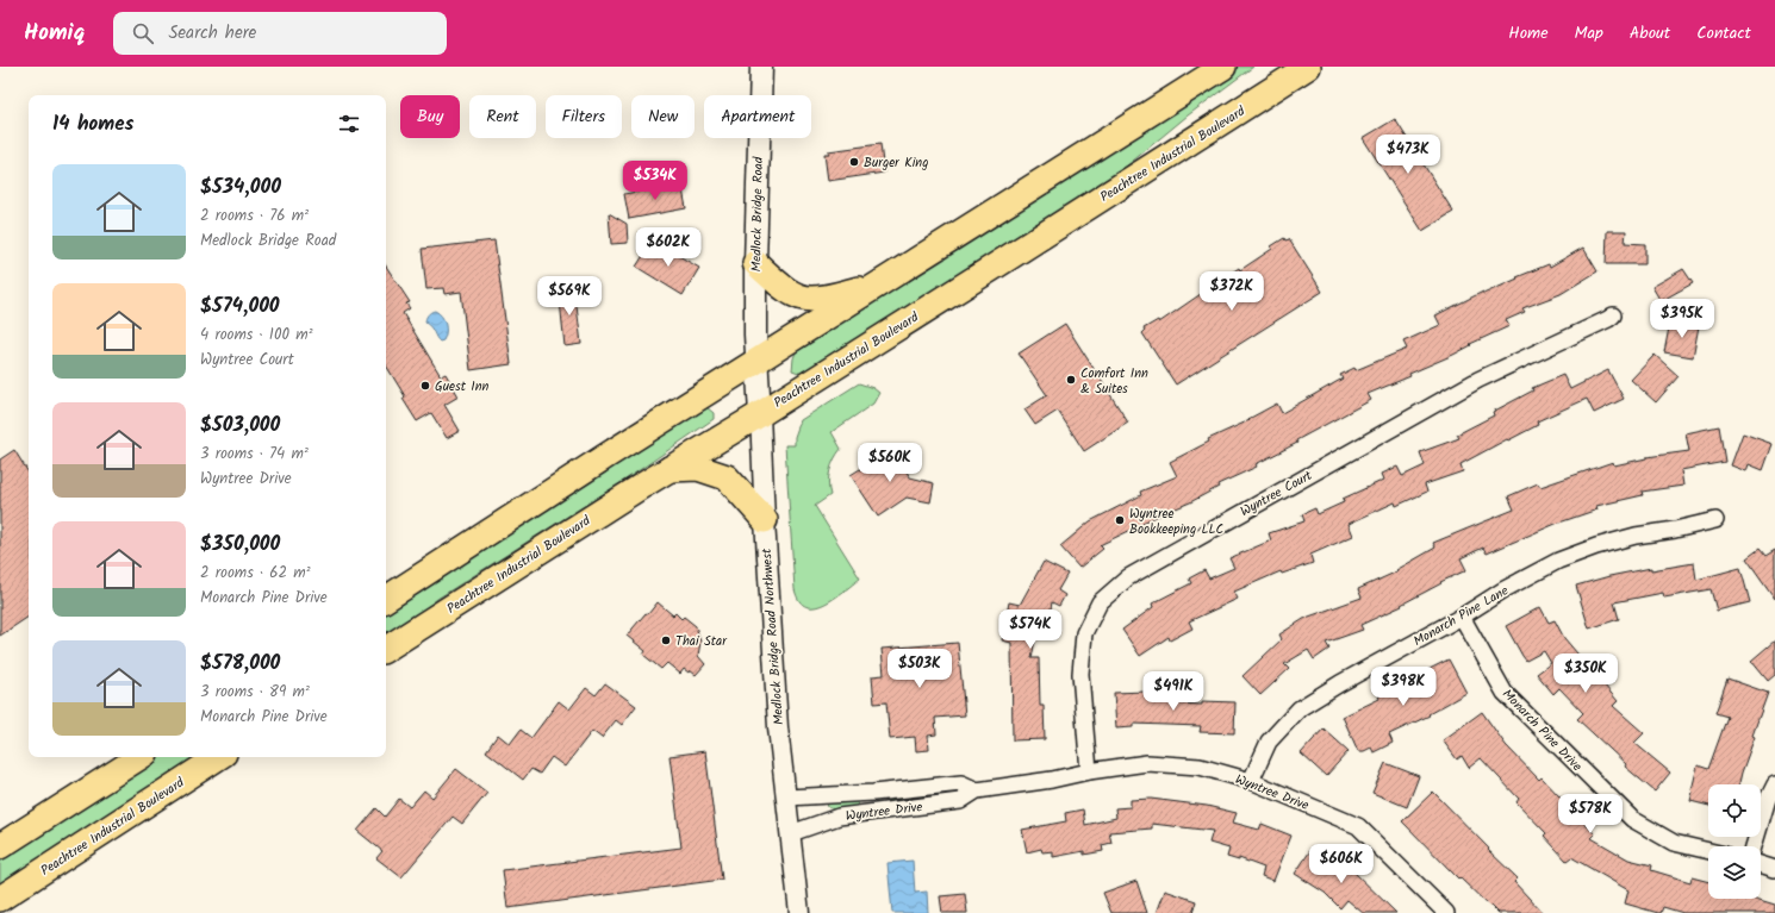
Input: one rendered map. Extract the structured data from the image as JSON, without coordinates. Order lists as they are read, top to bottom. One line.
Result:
{"streets":{"highway":["Peachtree Industrial Boulevard"],"main road":["Medlock Bridge Road","Medlock Bridge Road Northwest"],"street":["Wyntree Court","Monarch Pine Lane","Monarch Pine Drive","Wyntree Drive"]},"crossings":[["Peachtree Industrial Boulevard","Medlock Bridge Road Northwest"],["Medlock Bridge Road","Medlock Bridge Road Northwest"],["Wyntree Court","Wyntree Drive"],["Monarch Pine Lane","Monarch Pine Drive"],["Monarch Pine Lane","Wyntree Drive"],["Medlock Bridge Road Northwest","Wyntree Drive"]],"places":["Burger King","Comfort Inn & Suites","Guest Inn","Wyntree Bookkeeping LLC","Thai Star"],"page":{"header":"Homiq","search":"Search here","nav":["Home","Map","About","Contact"],"chip":["Buy","Rent","Filters","New","Apartment"],"heading":"14 homes","price":["$473K","$534K","$602K","$372K","$569K","$395K","$560K","$574K","$503K","$350K","$398K","$491K","$578K","$606K"],"list":[{"name":"$534,000","note":"2 rooms · 76 m² · Medlock Bridge Road"},{"name":"$574,000","note":"4 rooms · 100 m² · Wyntree Court"},{"name":"$503,000","note":"3 rooms · 74 m² · Wyntree Drive"},{"name":"$350,000","note":"2 rooms · 62 m² · Monarch Pine Drive"},{"name":"$578,000","note":"3 rooms · 89 m² · Monarch Pine Drive"}]}}
